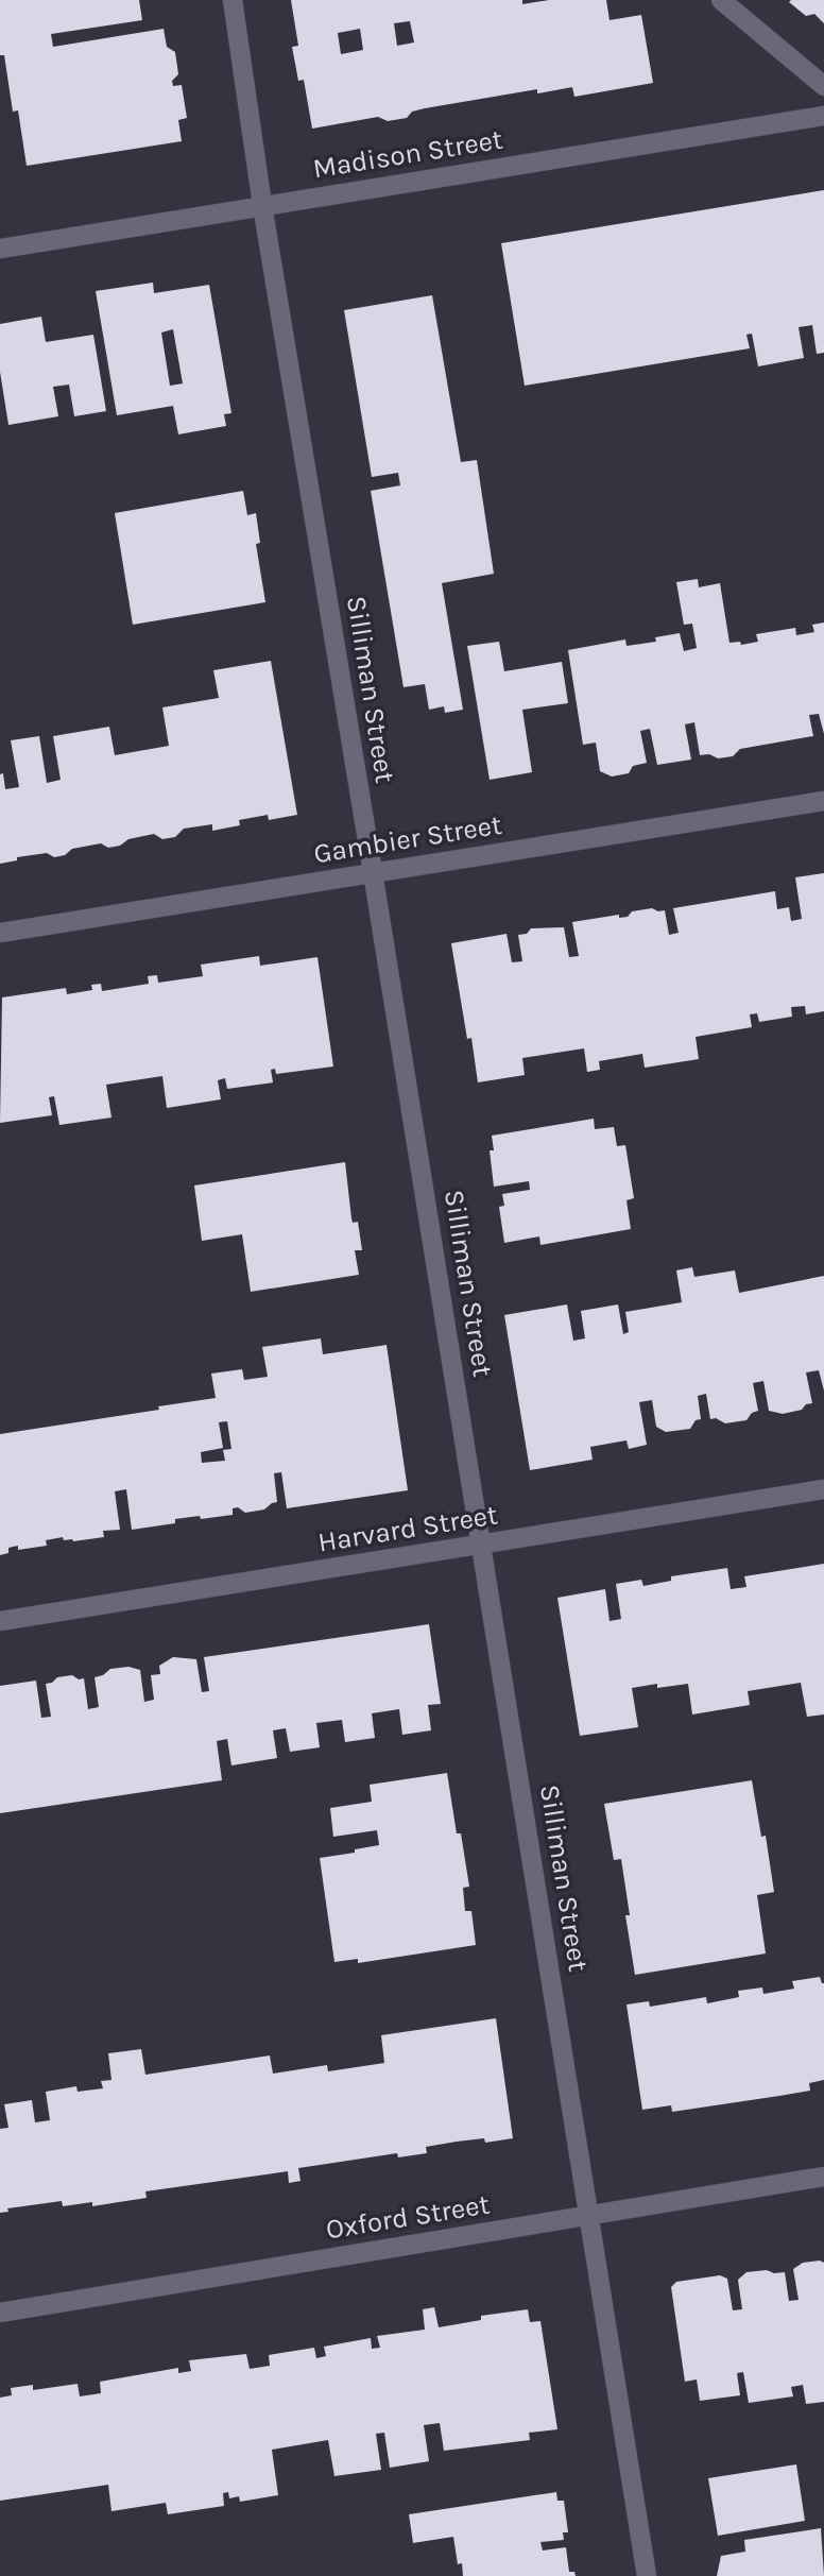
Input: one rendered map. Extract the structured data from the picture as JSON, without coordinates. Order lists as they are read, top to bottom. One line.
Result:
{"streets":{"street":["Madison Street","Silliman Street","Gambier Street","Harvard Street","Oxford Street"]},"crossings":[["Madison Street","Silliman Street"],["Silliman Street","Gambier Street"],["Silliman Street","Harvard Street"],["Silliman Street","Oxford Street"]]}
